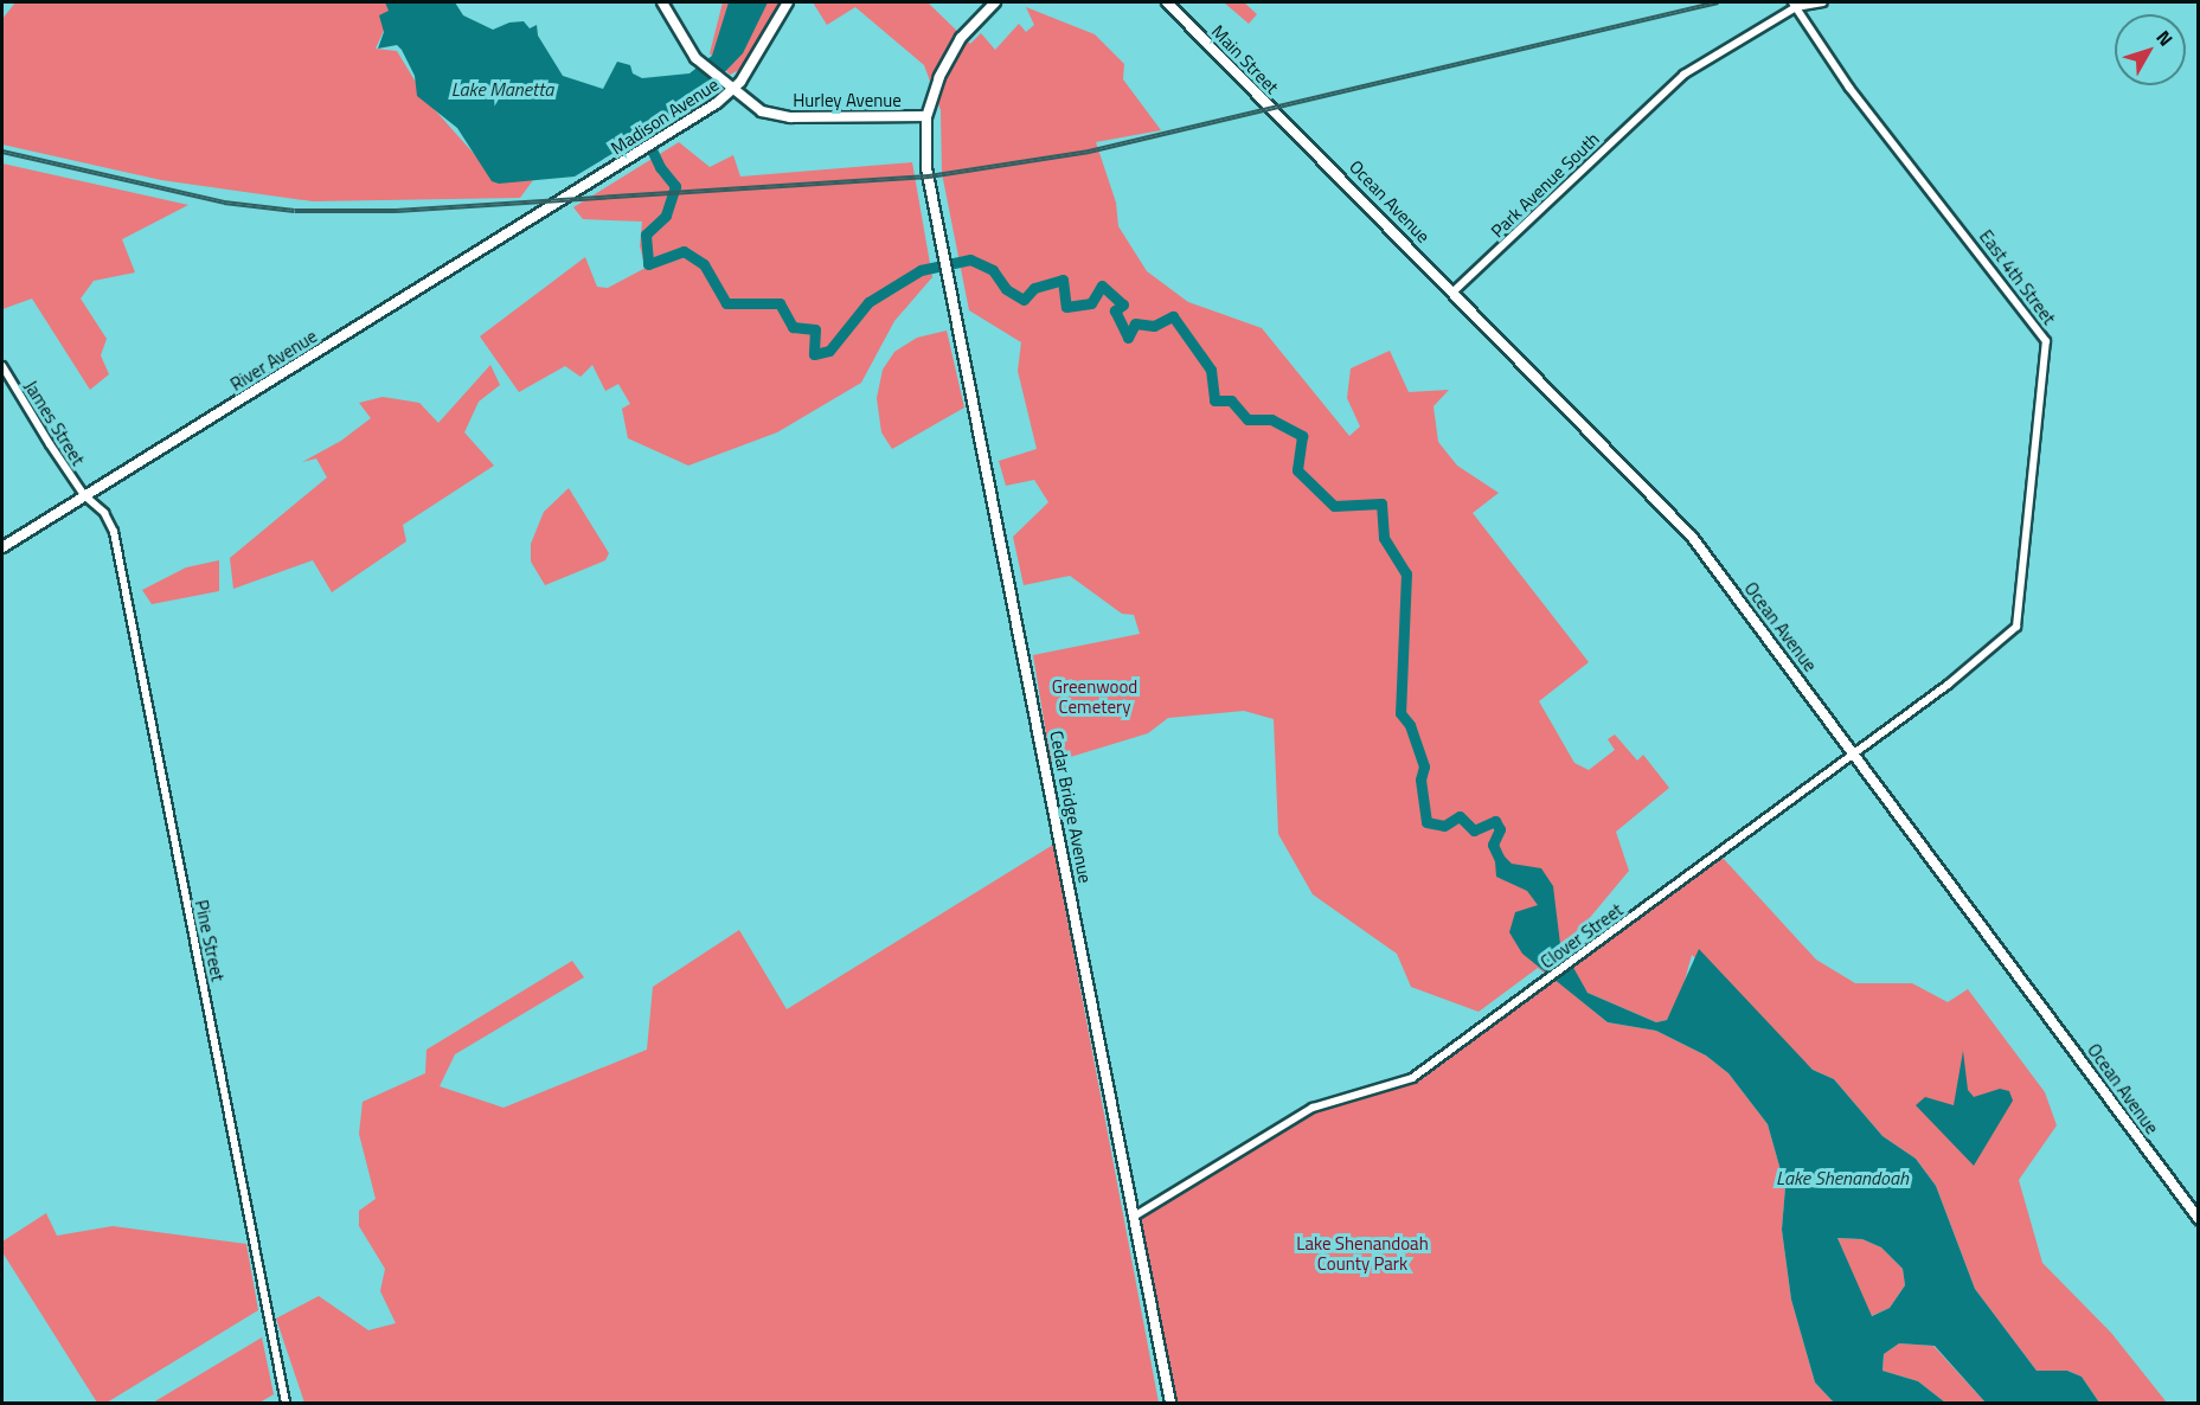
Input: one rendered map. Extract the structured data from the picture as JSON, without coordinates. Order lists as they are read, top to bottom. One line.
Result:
{"streets":{"main road":["Main Street","Hurley Avenue","Madison Avenue","Ocean Avenue","River Avenue","Cedar Bridge Avenue"],"street":["Park Avenue South","East 4th Street","James Street","Clover Street","Pine Street"]},"crossings":[["Main Street","Ocean Avenue"],["Hurley Avenue","Madison Avenue"],["Hurley Avenue","Cedar Bridge Avenue"],["Madison Avenue","River Avenue"],["Park Avenue South","Ocean Avenue"],["Park Avenue South","East 4th Street"],["Ocean Avenue","Clover Street"],["East 4th Street","Clover Street"],["River Avenue","James Street"],["River Avenue","Pine Street"],["James Street","Pine Street"],["Cedar Bridge Avenue","Clover Street"]],"water":["Lake Manetta","Lake Shenandoah"],"parks":["Greenwood Cemetery","Lake Shenandoah County Park"],"north":"top right"}
